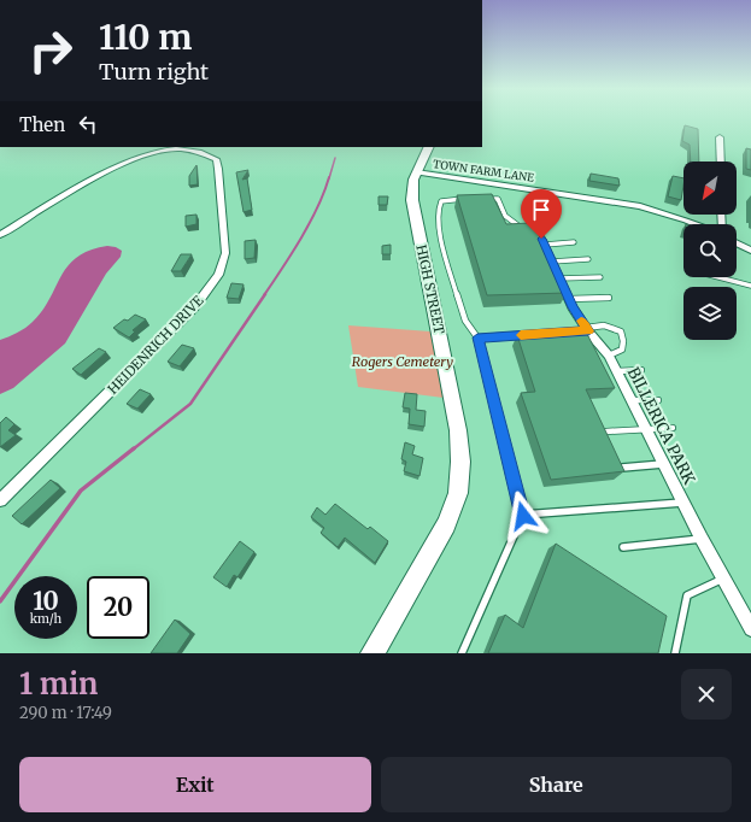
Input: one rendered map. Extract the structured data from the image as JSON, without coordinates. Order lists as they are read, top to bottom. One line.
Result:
{"streets":{"main road":["HIGH STREET"],"street":["TOWN FARM LANE","HEIDENRICH DRIVE","BILLERICA PARK"]},"crossings":[["TOWN FARM LANE","HIGH STREET"]],"parks":["Rogers Cemetery"],"north":"bottom left","page":{"turn":["110 m","Turn right"],"then":"Then","speed":"10 km/h","limit":"20","heading":["1 min","290 m · 17:49"],"buttons":["Exit","Share"]}}
